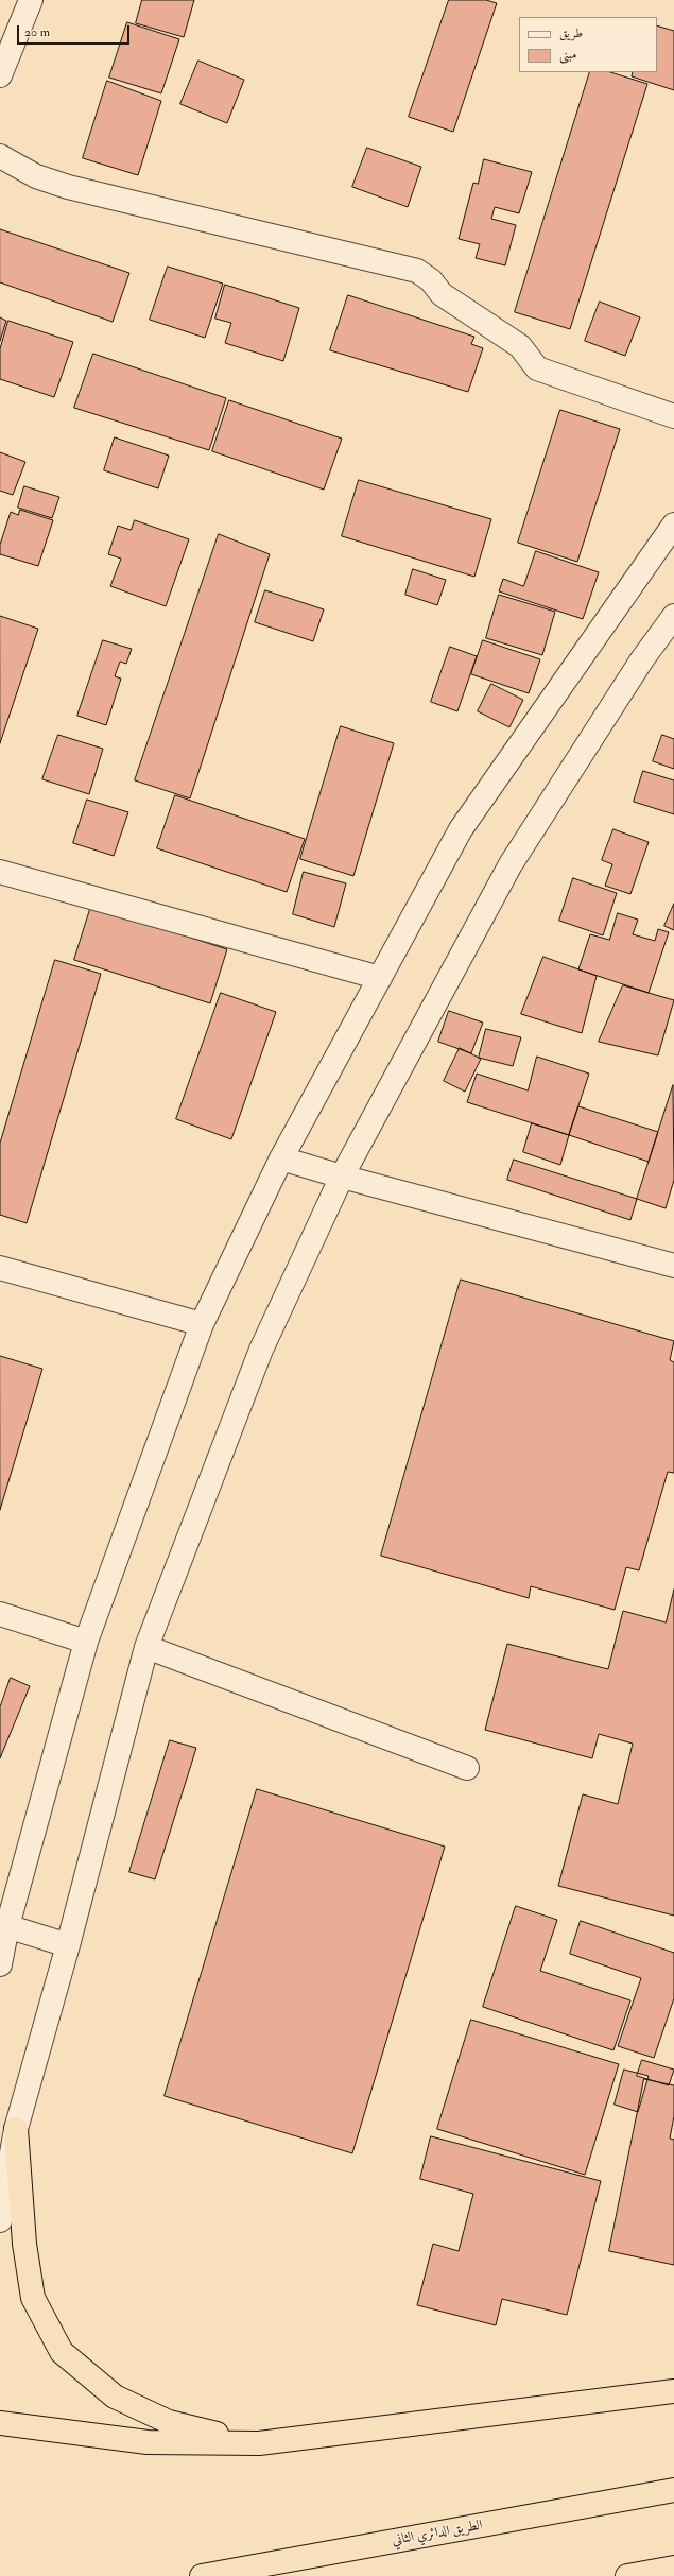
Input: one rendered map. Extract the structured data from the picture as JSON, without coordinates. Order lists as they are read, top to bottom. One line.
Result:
{"streets":{"highway":["الطريق الدائري الثاني"]},"legend":["طريق","مبنى"],"scale_bar":"20 m"}
